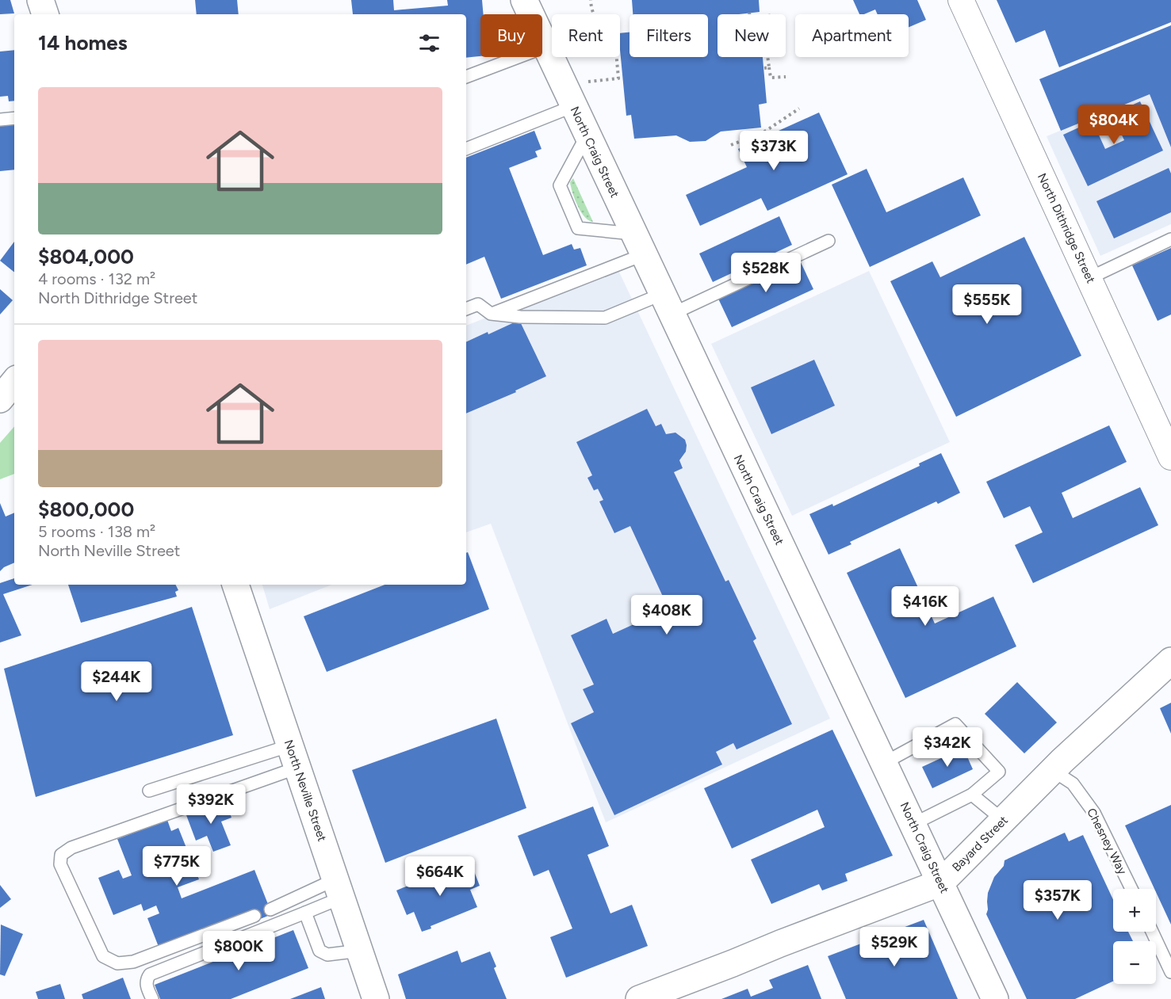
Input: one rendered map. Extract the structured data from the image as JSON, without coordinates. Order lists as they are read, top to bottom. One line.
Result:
{"streets":{"main road":["North Craig Street","North Neville Street","Bayard Street"],"street":["North Dithridge Street"],"lane":["Chesney Way"]},"crossings":[["North Craig Street","Bayard Street"],["Chesney Way","Bayard Street"]],"page":{"chip":["Buy","Rent","Filters","New","Apartment"],"heading":"14 homes","list":[{"name":"$804,000","note":"4 rooms · 132 m² · North Dithridge Street"},{"name":"$800,000","note":"5 rooms · 138 m² · North Neville Street"}],"price":["$804K","$373K","$528K","$555K","$416K","$408K","$244K","$342K","$392K","$775K","$664K","$357K","$529K","$800K"],"map_buttons":["+","−"]}}
